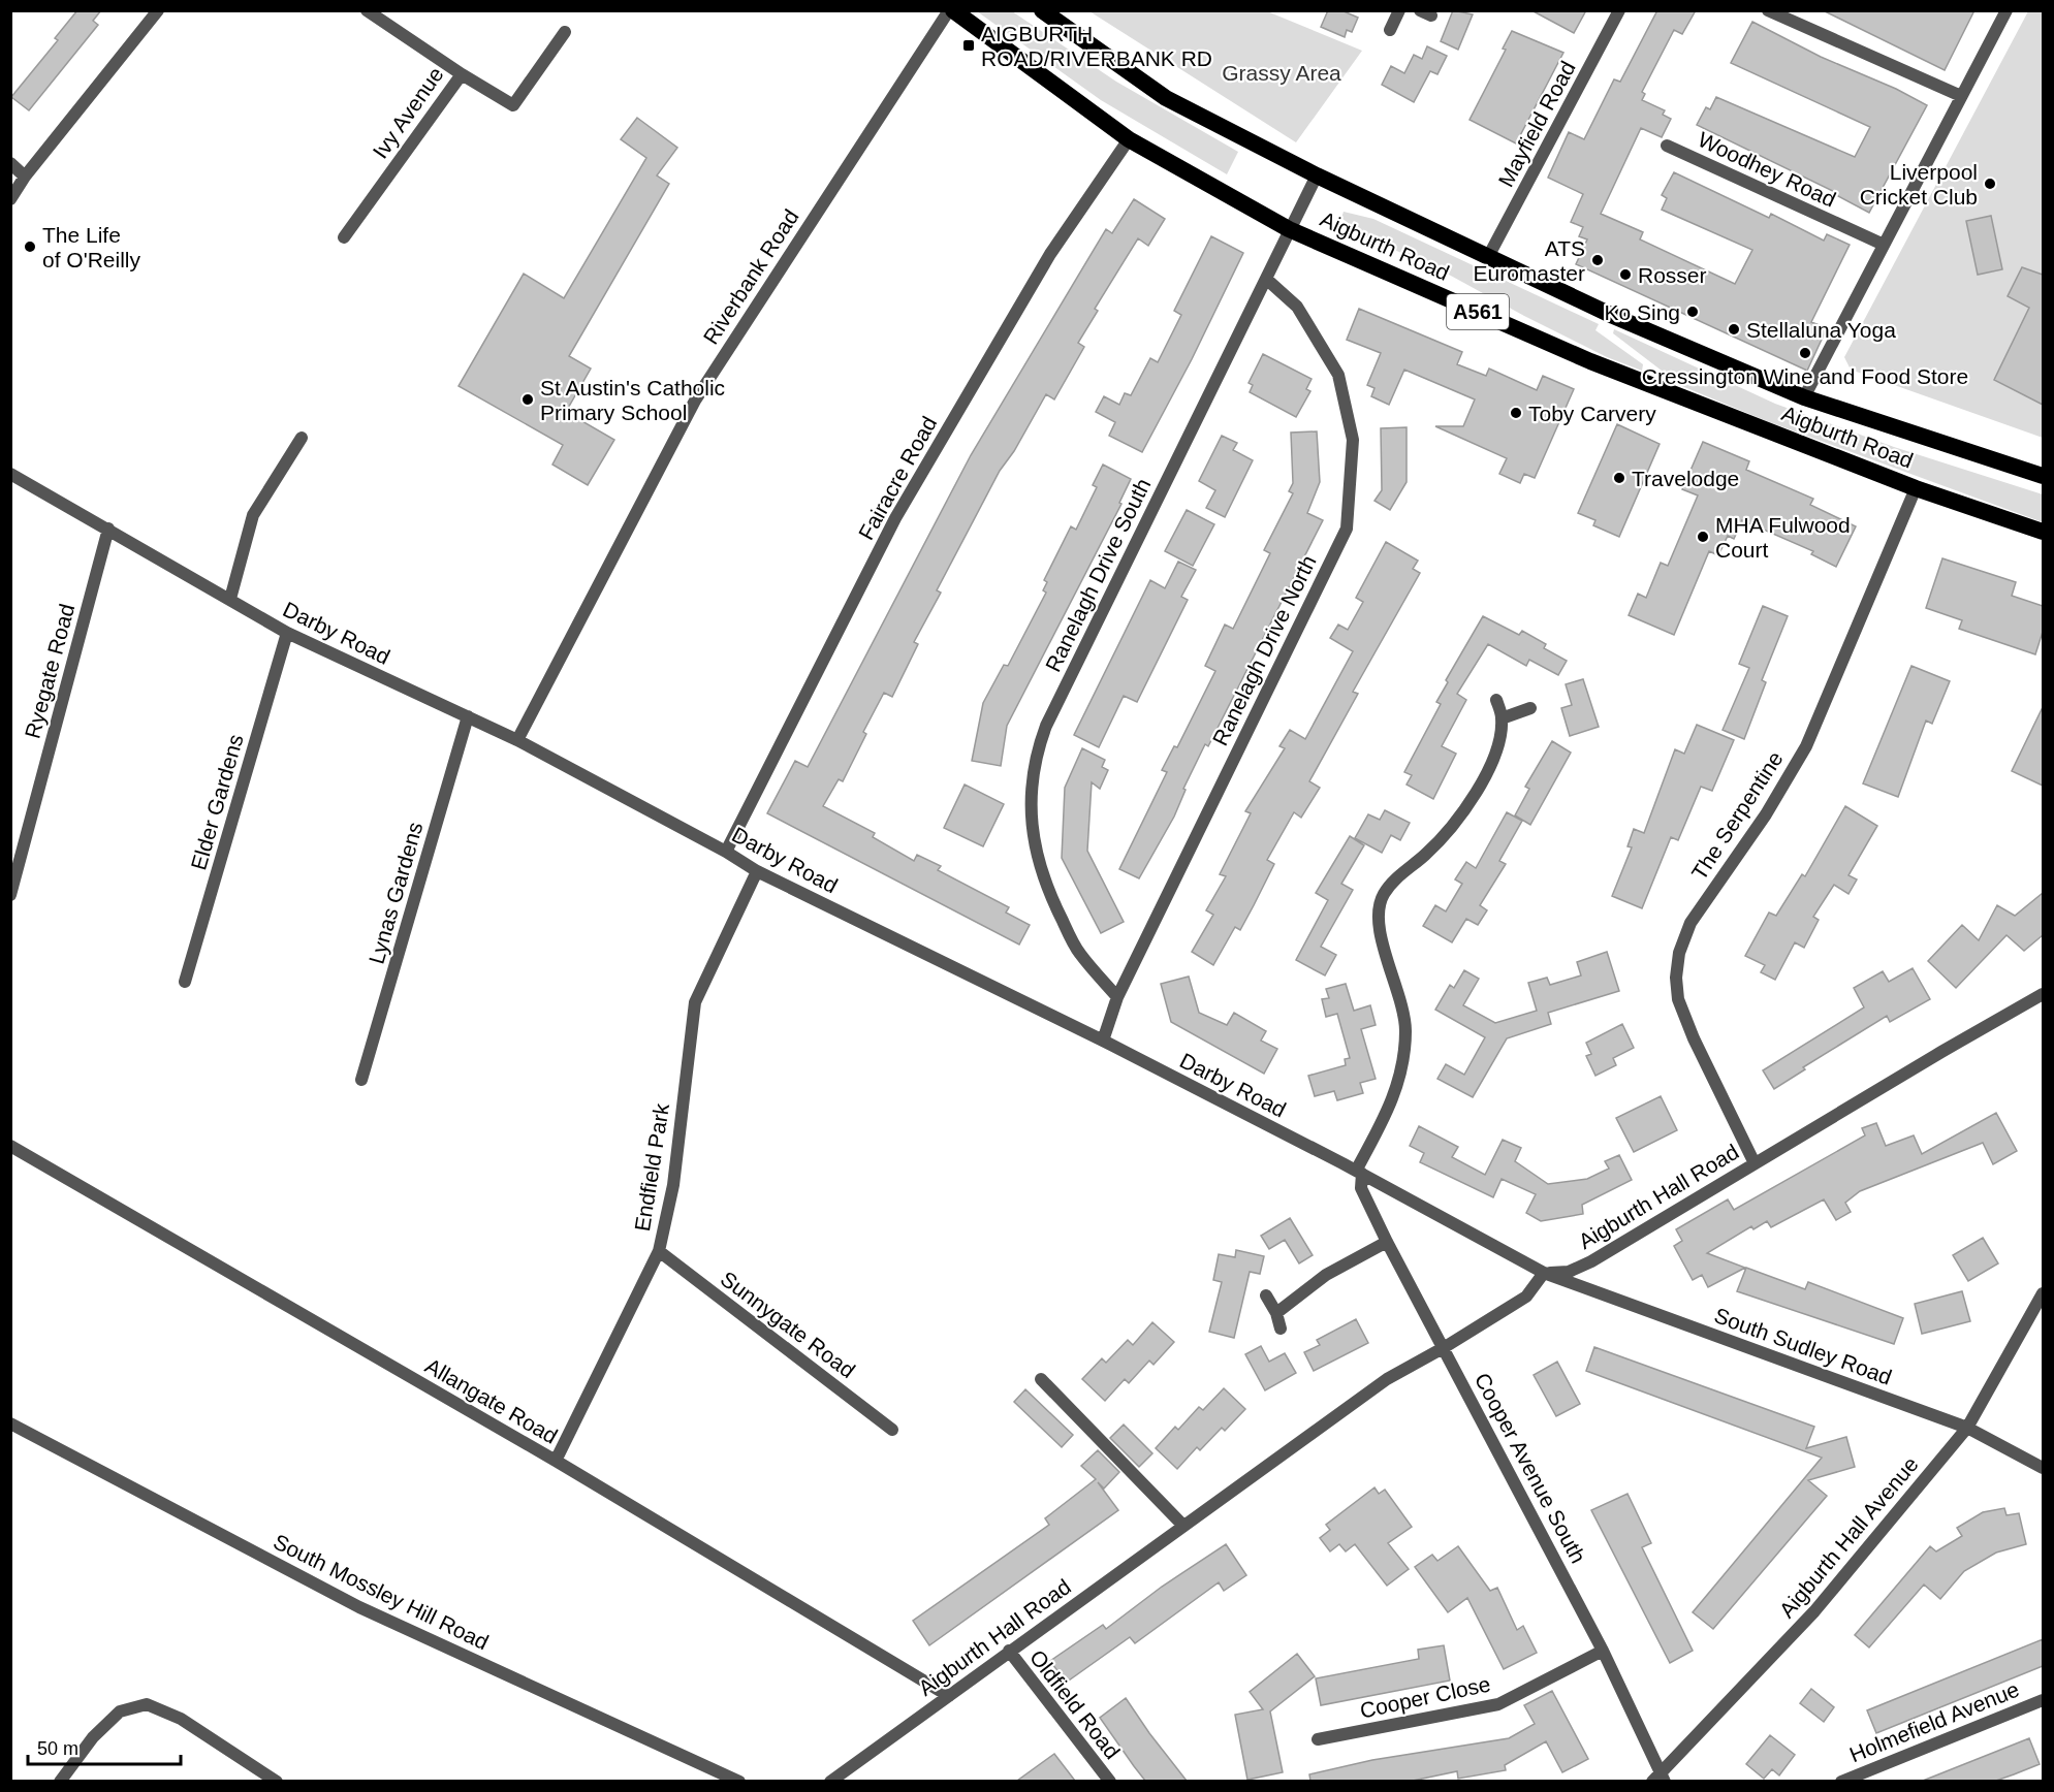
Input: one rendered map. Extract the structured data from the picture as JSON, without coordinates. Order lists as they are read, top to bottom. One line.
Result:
{"streets":{"highway":["Aigburth Road","A561"],"street":["Ivy Avenue","Mayfield Road","Woodhey Road","Riverbank Road","Fairacre Road","Ranelagh Drive South","Darby Road","Ranelagh Drive North","Ryegate Road","Elder Gardens","The Serpentine","Lynas Gardens","Endfield Park","Aigburth Hall Road","Sunnygate Road","South Sudley Road","Allangate Road","Cooper Avenue South","Aigburth Hall Avenue","South Mossley Hill Road","Cooper Close","Oldfield Road","Holmefield Avenue"]},"crossings":[["Mayfield Road","Aigburth Road"],["Aigburth Road","Riverbank Road"],["Aigburth Road","Fairacre Road"],["Aigburth Road","Ranelagh Drive South"],["Aigburth Road","The Serpentine"],["Riverbank Road","Darby Road"],["Fairacre Road","Darby Road"],["Ranelagh Drive South","Ranelagh Drive North"],["Darby Road","Ranelagh Drive North"],["Darby Road","Ryegate Road"],["Darby Road","Elder Gardens"],["Darby Road","Lynas Gardens"],["Darby Road","Endfield Park"],["Darby Road","Aigburth Hall Road"],["Darby Road","South Sudley Road"],["Darby Road","Cooper Avenue South"],["The Serpentine","Aigburth Hall Road"],["Endfield Park","Sunnygate Road"],["Endfield Park","Allangate Road"],["Aigburth Hall Road","South Sudley Road"],["Aigburth Hall Road","Allangate Road"],["Aigburth Hall Road","Cooper Avenue South"],["Aigburth Hall Road","Oldfield Road"],["South Sudley Road","Aigburth Hall Avenue"],["Cooper Avenue South","Aigburth Hall Avenue"],["Cooper Avenue South","Cooper Close"]],"parks":["Grassy Area"],"places":{"transit":["AIGBURTH ROAD/RIVERBANK RD"],"other":["Liverpool Cricket Club","The Life of O'Reilly","ATS Euromaster","Rosser","Ko Sing","Stellaluna Yoga","Cressington Wine and Food Store","St Austin's Catholic Primary School","Toby Carvery","Travelodge","MHA Fulwood Court"]},"scale_bar":"50 m"}
